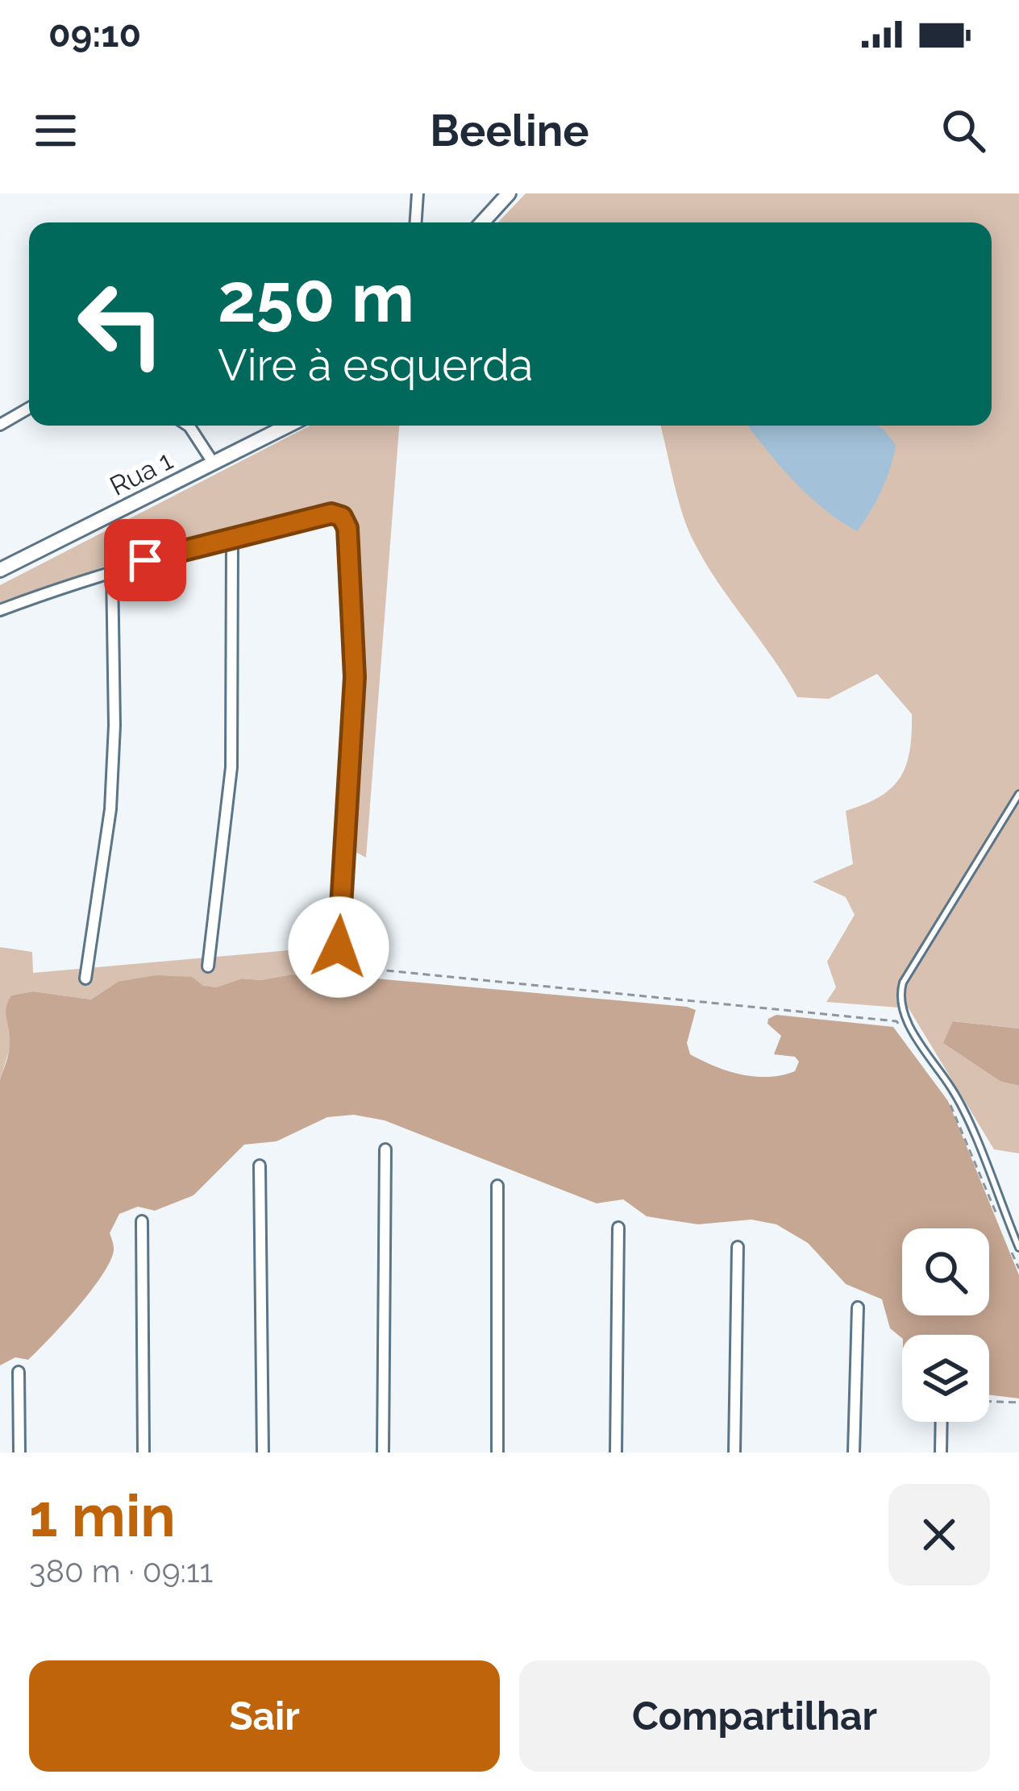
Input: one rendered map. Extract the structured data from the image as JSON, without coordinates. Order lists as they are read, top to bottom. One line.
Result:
{"streets":{"street":["Rua 1"]},"page":{"status":"09:10","header":"Beeline","turn":["250 m","Vire à esquerda"],"heading":["1 min","380 m · 09:11"],"buttons":["Sair","Compartilhar"]}}
